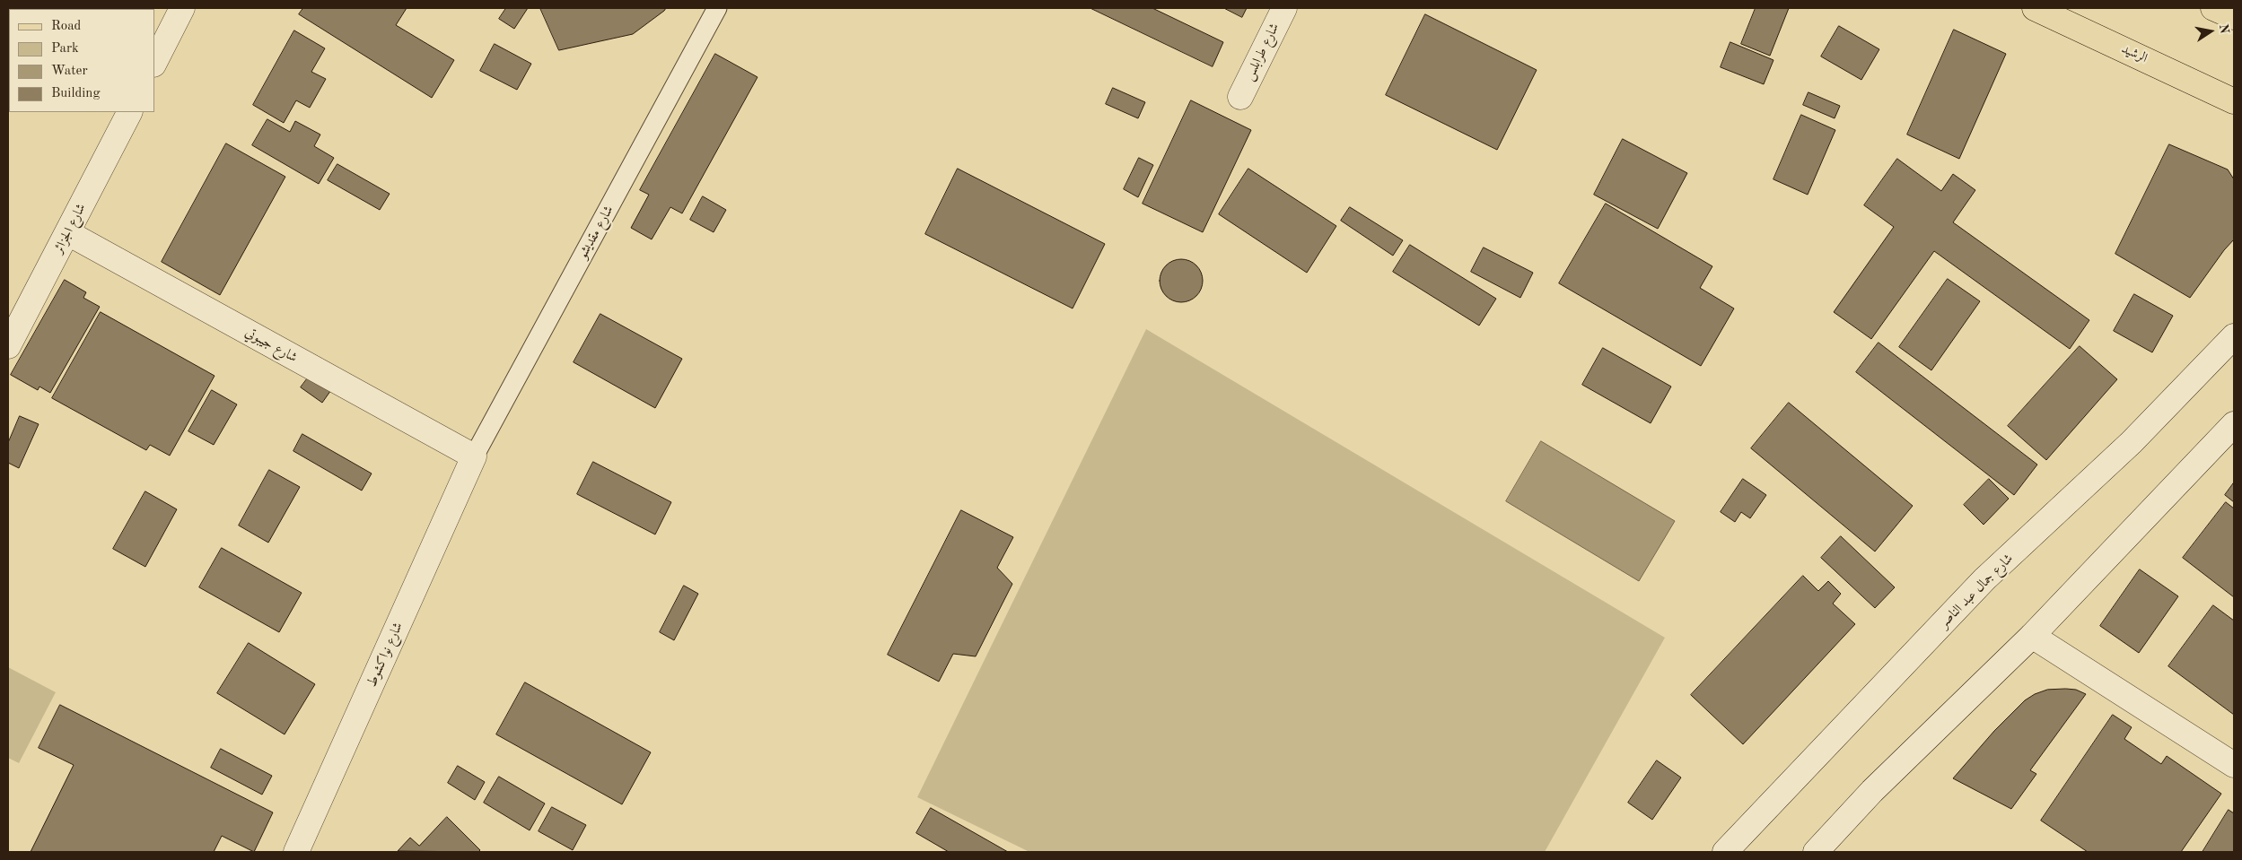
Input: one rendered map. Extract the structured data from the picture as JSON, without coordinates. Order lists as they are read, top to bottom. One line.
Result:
{"streets":{"main road":["الرشيد"],"street":["شارع طرابلس","شارع الجزائر","شارع جيبوتي","شارع جمال عبد الناصر","شارع نواكشوط"],"lane":["شارع مقديشو"]},"crossings":[["شارع الجزائر","شارع جيبوتي"],["شارع مقديشو","شارع جيبوتي"],["شارع مقديشو","شارع نواكشوط"],["شارع جيبوتي","شارع نواكشوط"]],"legend":["Road","Park","Water","Building"],"north":"right"}
